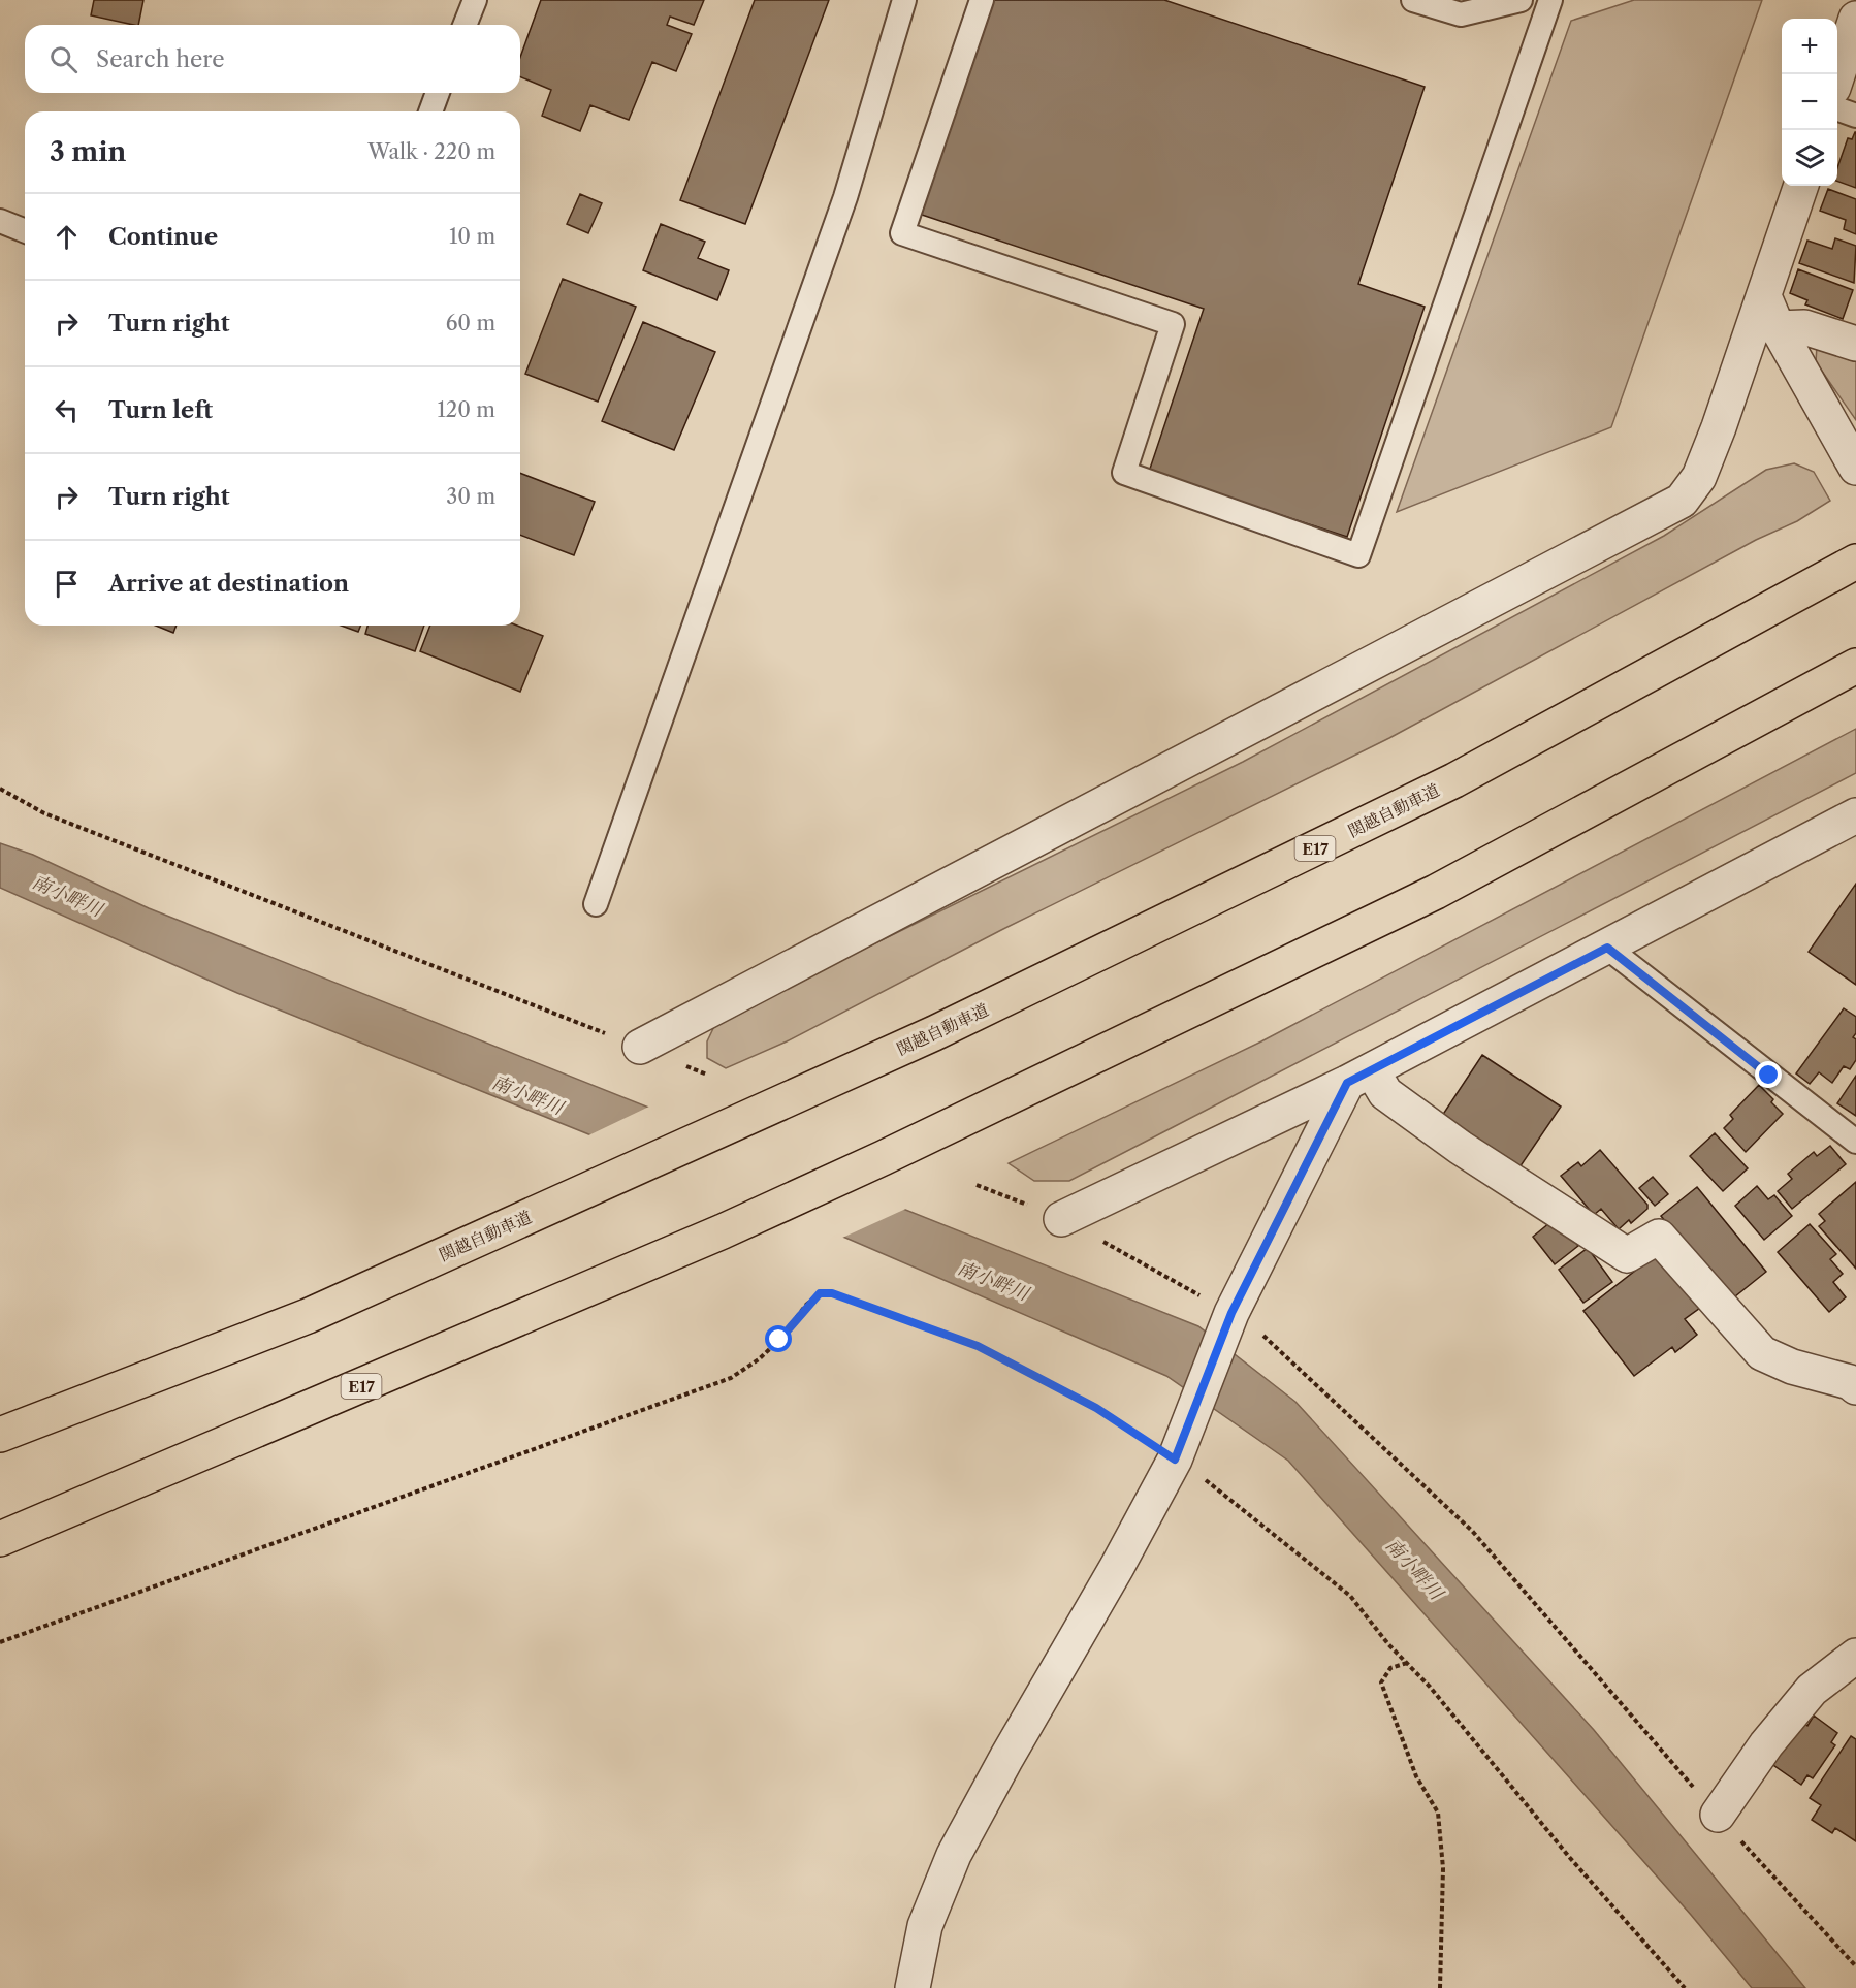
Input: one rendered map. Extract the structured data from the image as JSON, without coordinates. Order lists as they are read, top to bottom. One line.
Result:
{"streets":{"highway":["関越自動車道","E17"]},"water":["南小畔川"],"page":{"map_buttons":["+","−"],"search":"Search here","heading":["3 min","Walk · 220 m"],"list":[["Continue","10 m"],["Turn right","60 m"],["Turn left","120 m"],["Turn right","30 m"],"Arrive at destination"]}}
